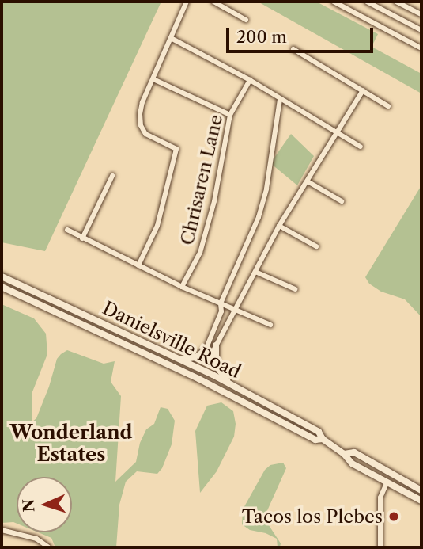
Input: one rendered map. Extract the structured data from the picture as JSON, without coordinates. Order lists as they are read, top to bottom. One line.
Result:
{"streets":{"main road":["Danielsville Road"],"street":["Chrisaren Lane"]},"districts":["Wonderland Estates"],"places":["Tacos los Plebes"],"scale_bar":"200 m","north":"left"}
